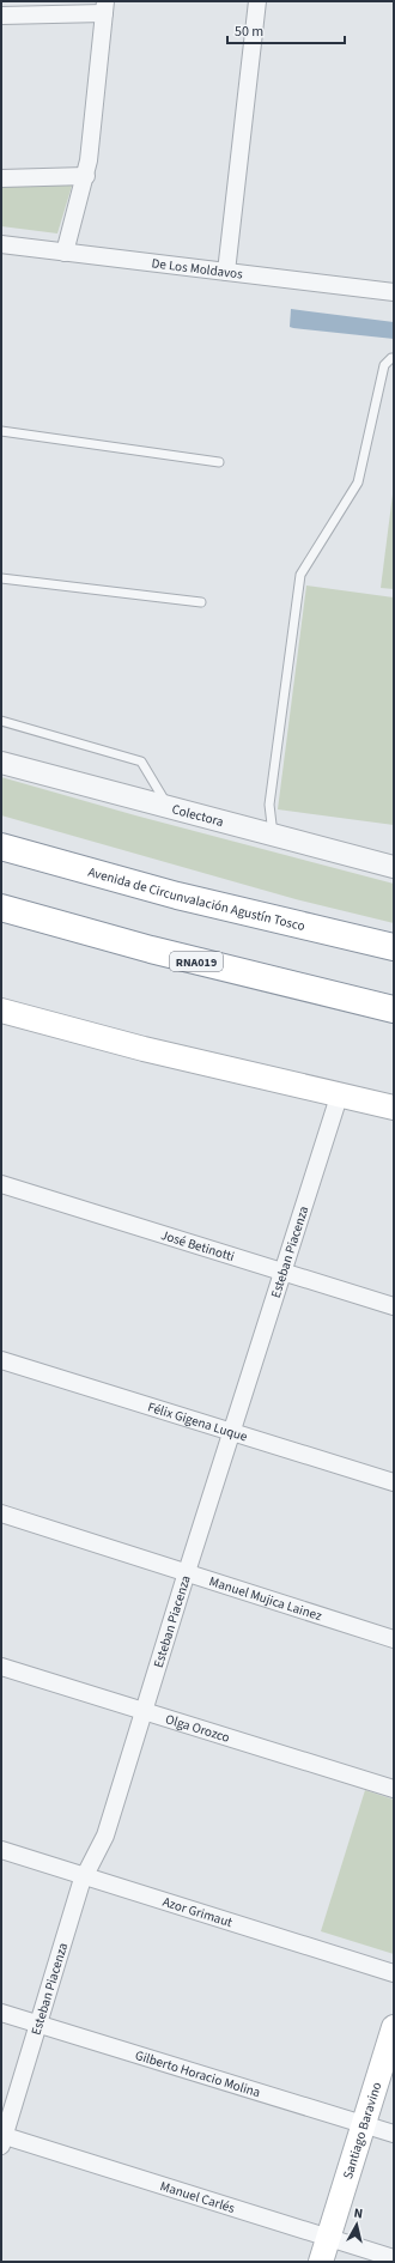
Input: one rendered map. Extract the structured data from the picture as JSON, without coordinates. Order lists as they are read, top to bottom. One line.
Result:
{"streets":{"highway":["Avenida de Circunvalación Agustín Tosco","RNA019"],"main road":["Santiago Baravino"],"street":["De Los Moldavos","Colectora","José Betinotti","Esteban Piacenza","Félix Gigena Luque","Manuel Mujica Lainez","Olga Orozco","Azor Grimaut","Gilberto Horacio Molina","Manuel Carlés"]},"crossings":[["José Betinotti","Esteban Piacenza"],["Esteban Piacenza","Félix Gigena Luque"],["Esteban Piacenza","Manuel Mujica Lainez"],["Esteban Piacenza","Olga Orozco"],["Esteban Piacenza","Azor Grimaut"],["Esteban Piacenza","Gilberto Horacio Molina"],["Esteban Piacenza","Manuel Carlés"],["Gilberto Horacio Molina","Santiago Baravino"],["Santiago Baravino","Manuel Carlés"]],"scale_bar":"50 m","north":"top"}
